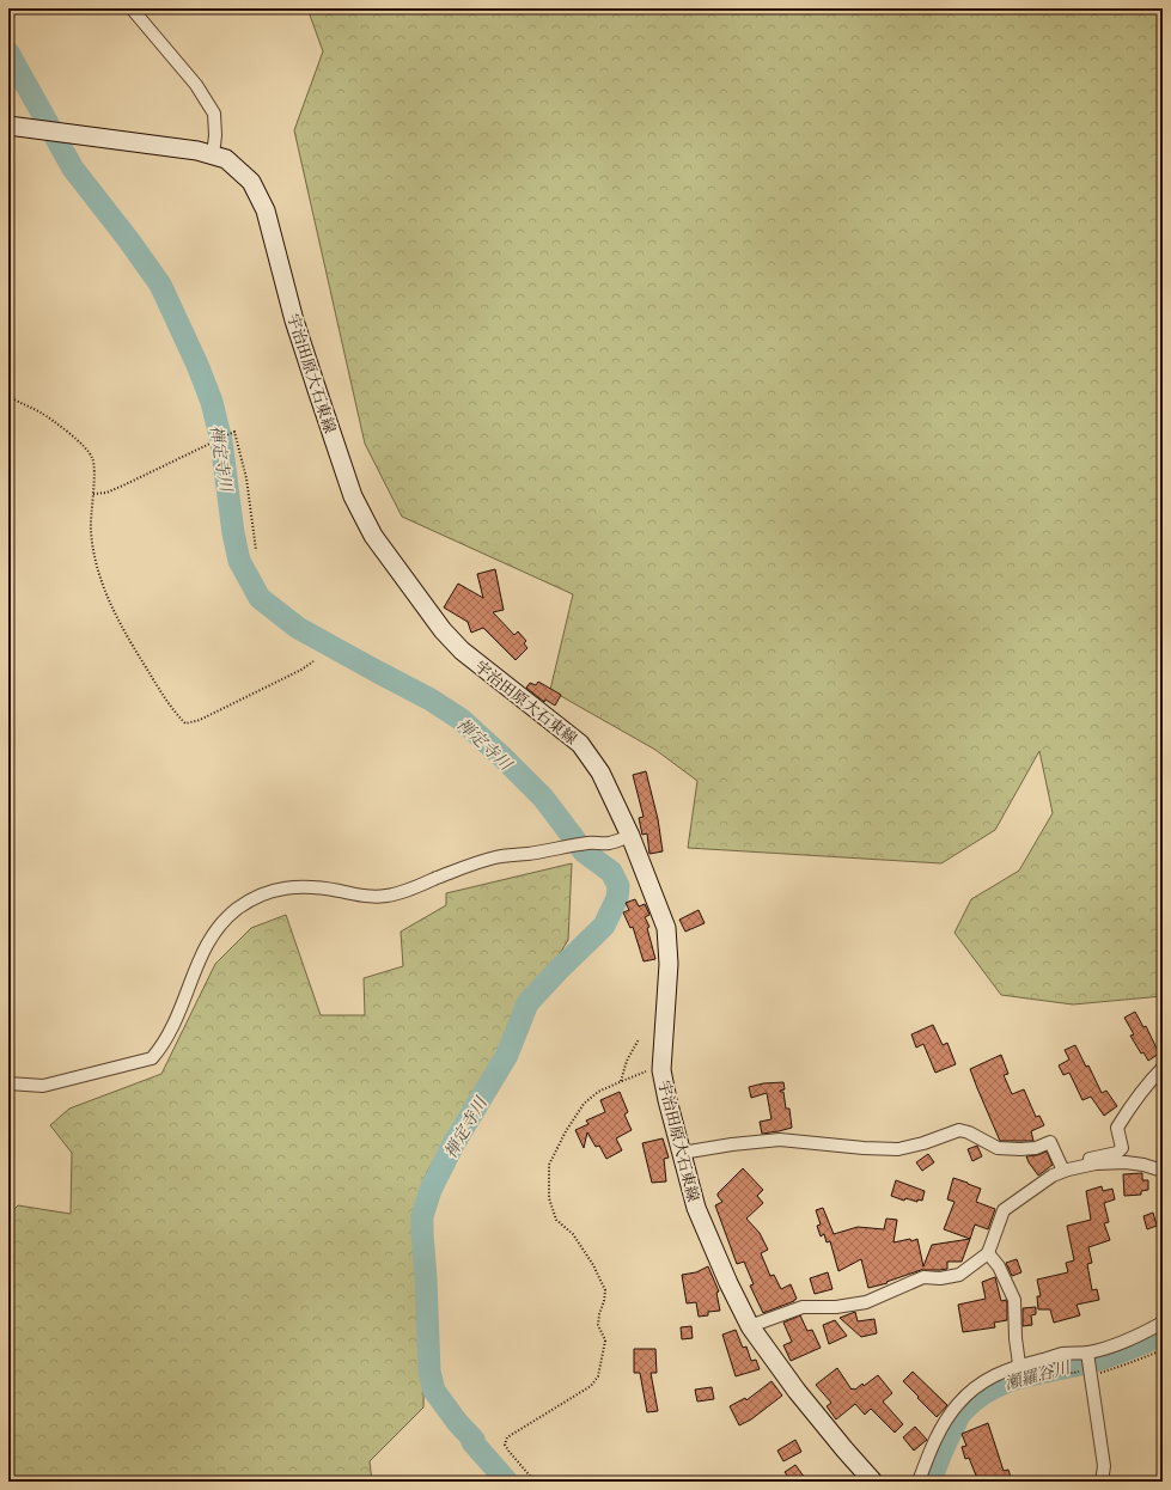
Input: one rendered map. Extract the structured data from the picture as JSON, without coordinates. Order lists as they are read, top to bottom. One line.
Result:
{"streets":{"main road":["宇治田原大石東線"]},"water":["禅定寺川","瀬羅谷川"]}
